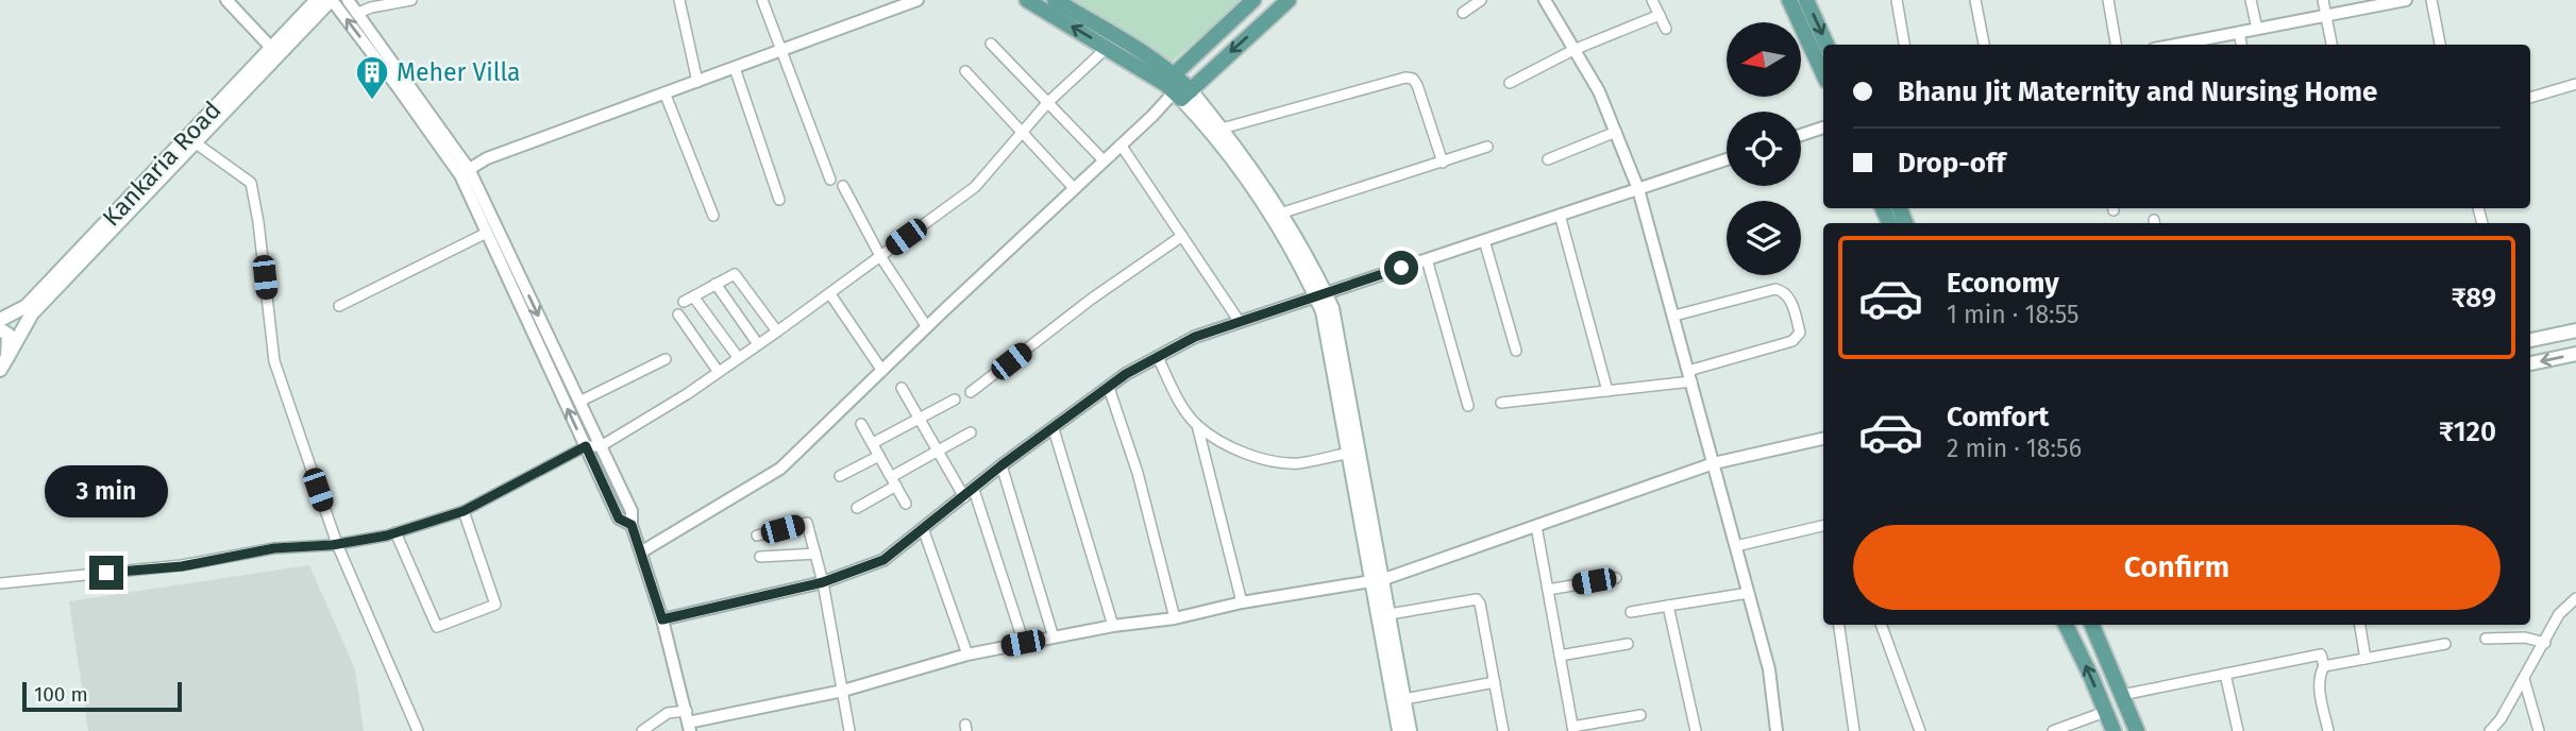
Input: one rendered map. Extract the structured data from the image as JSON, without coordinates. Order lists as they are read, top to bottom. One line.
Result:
{"streets":{"main road":["Kankaria Road"]},"places":{"building":["Meher Villa"]},"scale_bar":"100 m","north":"left","page":{"banner":["Bhanu Jit Maternity and Nursing Home","Drop-off"],"list":[{"name":"Economy","note":"1 min · 18:55","value":"₹89"},{"name":"Comfort","note":"2 min · 18:56","value":"₹120"}],"bubble":"3 min","buttons":"Confirm","scale":"100 m"}}
